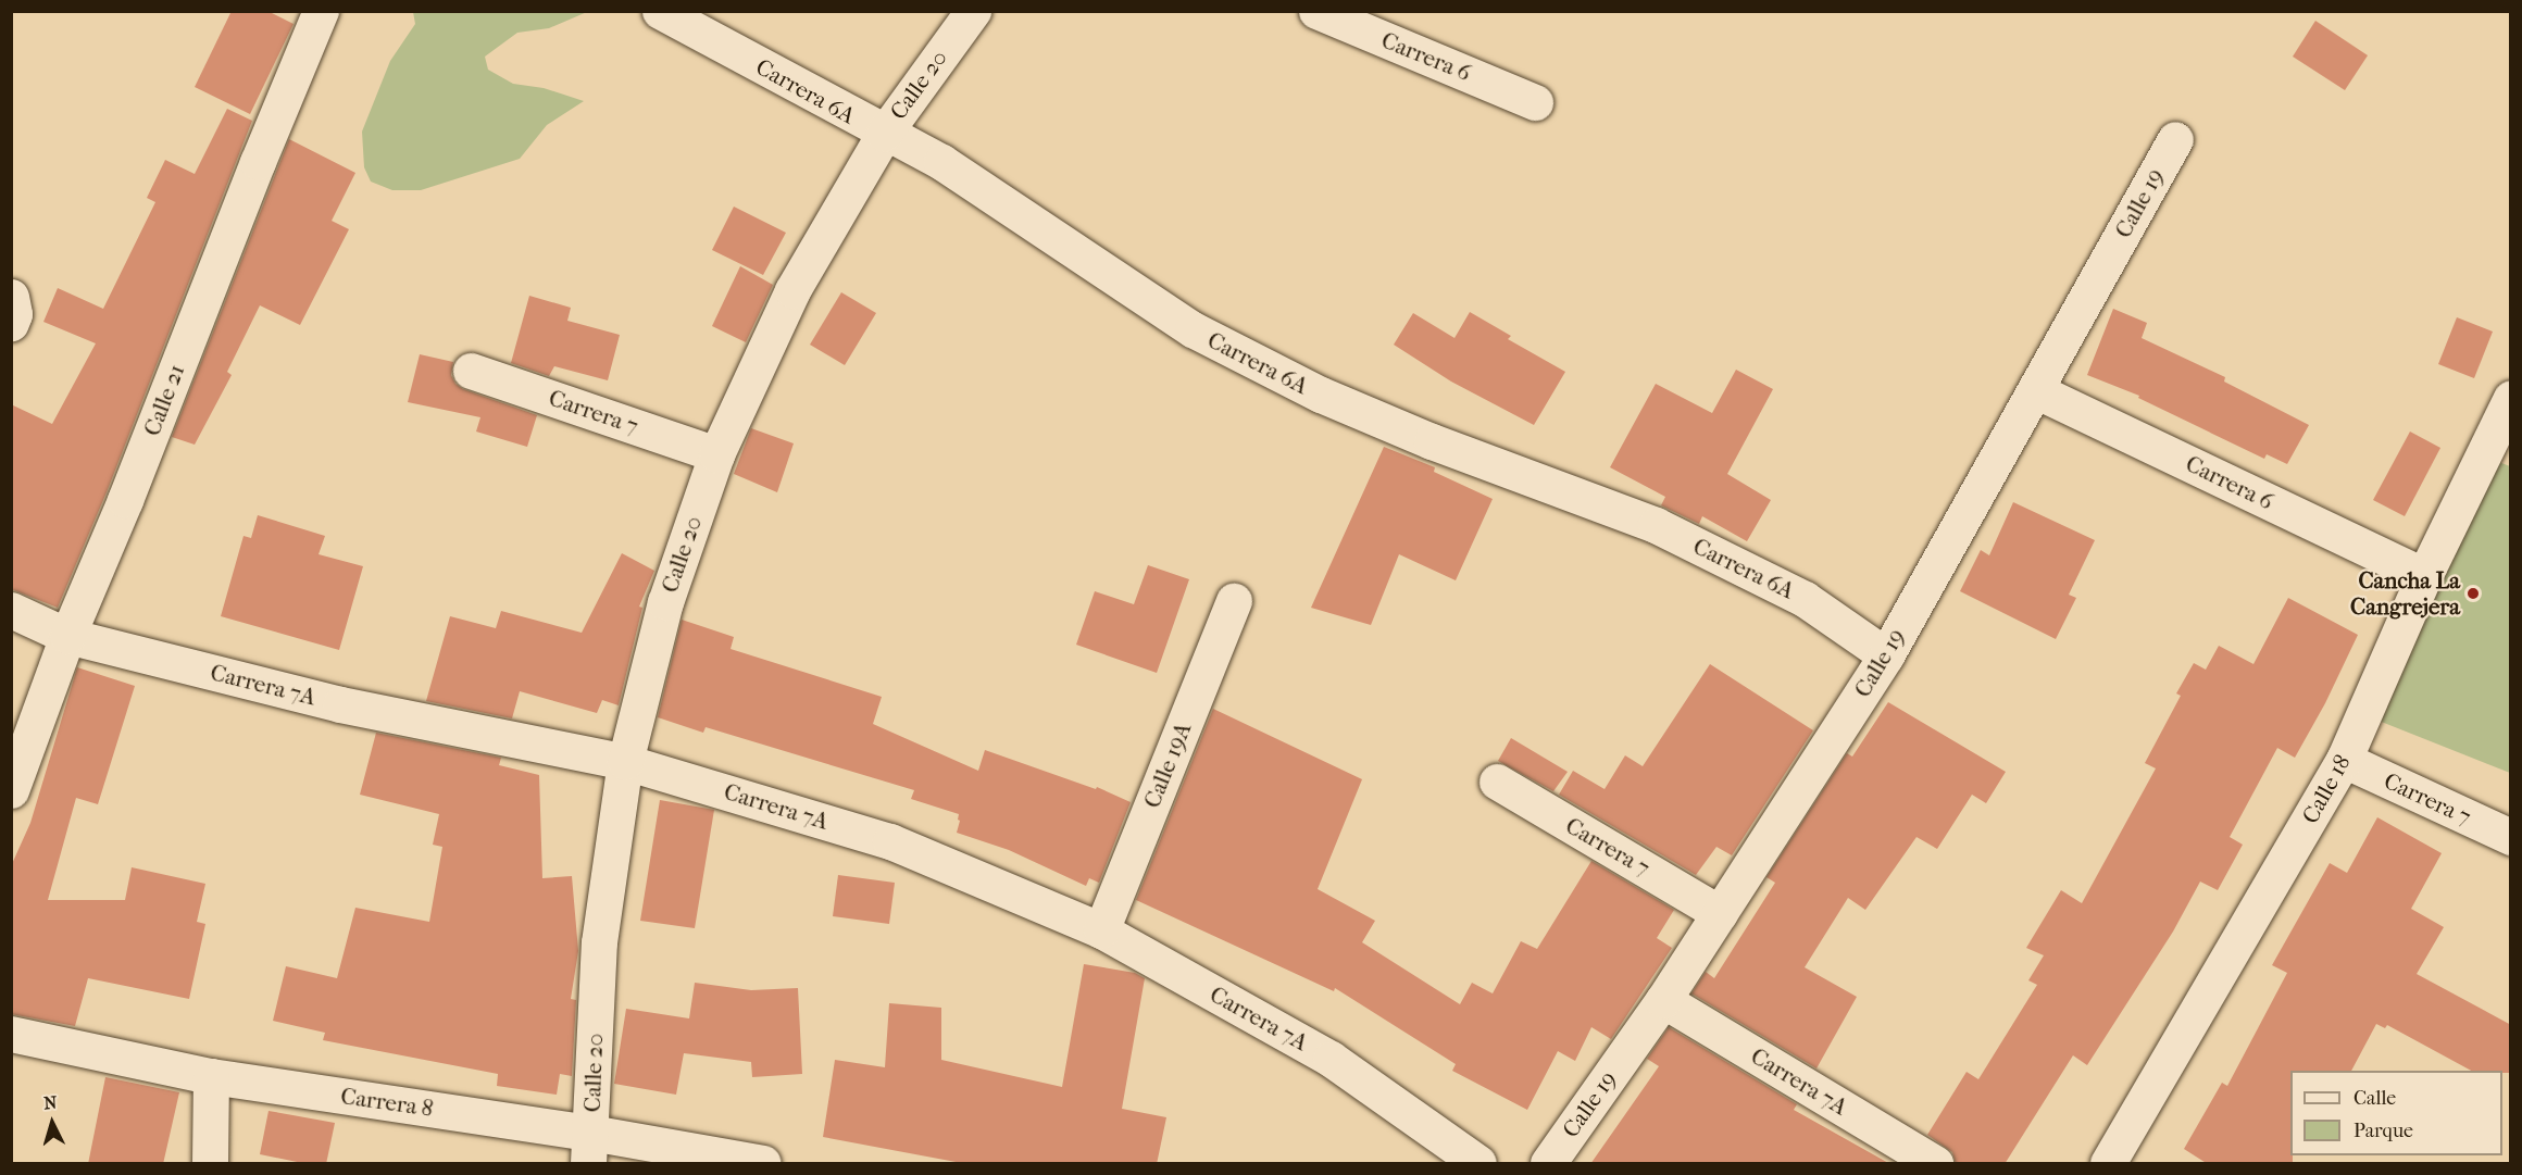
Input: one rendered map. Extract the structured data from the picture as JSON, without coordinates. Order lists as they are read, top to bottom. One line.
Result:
{"streets":{"street":["Carrera 6","Calle 20","Carrera 6A","Calle 19","Calle 21","Carrera 7","Carrera 7A","Calle 19A","Calle 18","Carrera 8"]},"crossings":[["Carrera 6","Calle 19"],["Carrera 6","Calle 18"],["Calle 20","Carrera 6A"],["Calle 20","Carrera 7"],["Calle 20","Carrera 7A"],["Calle 20","Carrera 8"],["Carrera 6A","Calle 19"],["Calle 19","Carrera 7"],["Calle 19","Carrera 7A"],["Calle 21","Carrera 7A"],["Carrera 7","Calle 18"],["Carrera 7A","Calle 19A"]],"places":["Cancha La Cangrejera"],"legend":["Calle","Parque"],"north":"top"}
